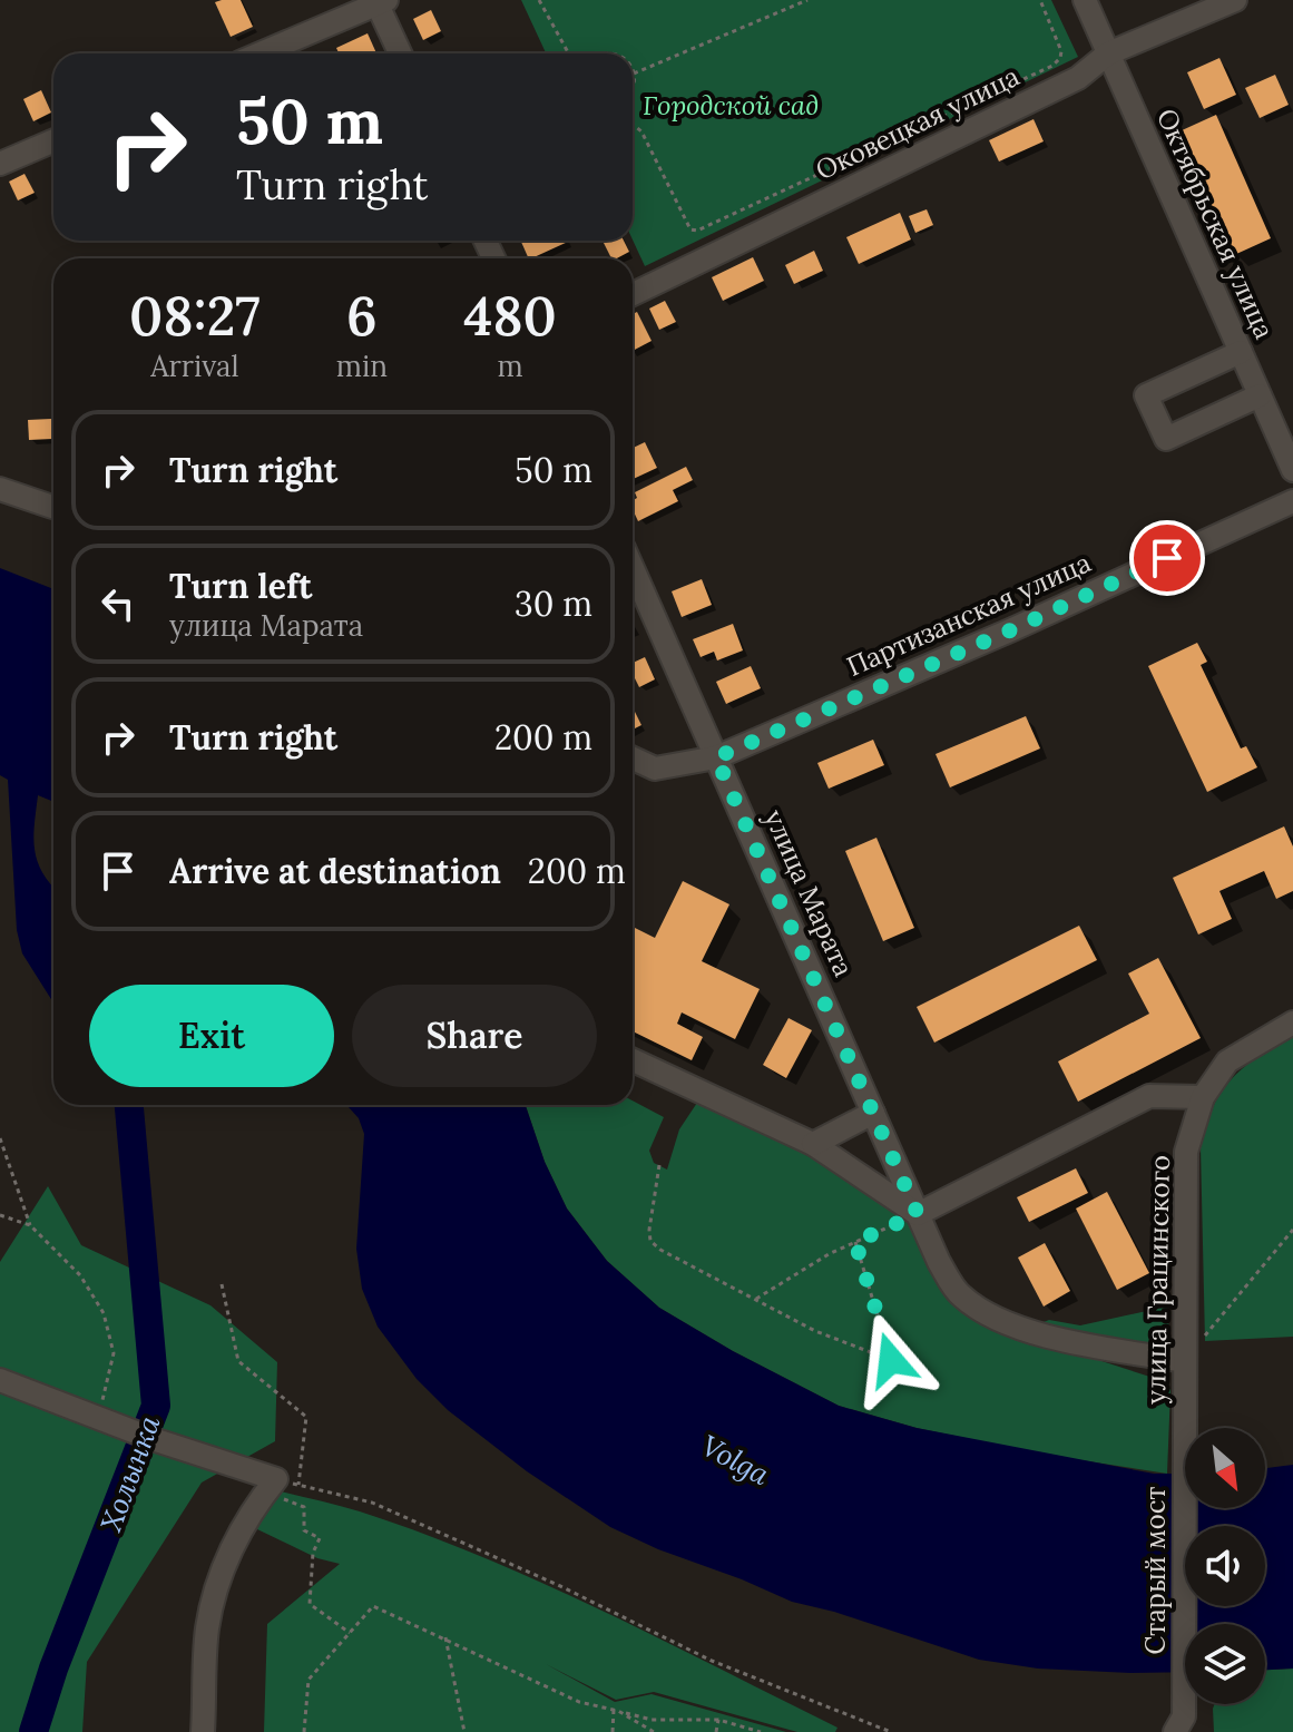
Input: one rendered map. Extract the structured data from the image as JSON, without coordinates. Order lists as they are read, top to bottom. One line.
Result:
{"streets":{"street":["Оковецкая улица","Октябрьская улица","Партизанская улица","улица Марата","улица Грацинского","Старый мост"]},"crossings":[["Оковецкая улица","Октябрьская улица"],["Партизанская улица","улица Марата"],["улица Марата","улица Грацинского"],["улица Грацинского","Старый мост"]],"water":["Volga","Холынка"],"parks":["Городской сад"],"north":"bottom right","page":{"turn":["50 m","Turn right"],"eta":["08:27","Arrival","6","min","480","m"],"list":[{"name":"Turn right","value":"50 m"},{"name":"Turn left","note":"улица Марата","value":"30 m"},{"name":"Turn right","value":"200 m"},{"name":"Arrive at destination","value":"200 m"}],"buttons":["Exit","Share"]}}
